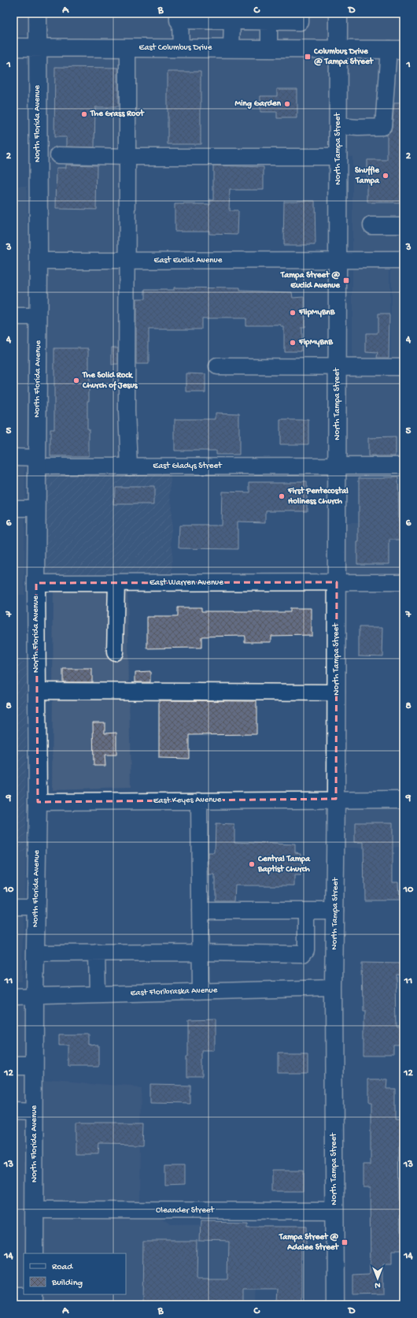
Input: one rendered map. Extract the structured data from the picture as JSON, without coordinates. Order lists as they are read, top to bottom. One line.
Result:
{"streets":{"main road":["East Columbus Drive","North Florida Avenue","North Tampa Street"],"street":["East Euclid Avenue","East Gladys Street","East Warren Avenue","East Keyes Avenue","East Floribraska Avenue","Oleander Street"]},"crossings":[["East Columbus Drive","North Florida Avenue"],["East Columbus Drive","North Tampa Street"],["North Florida Avenue","East Euclid Avenue"],["North Florida Avenue","East Gladys Street"],["North Florida Avenue","East Warren Avenue"],["North Florida Avenue","East Keyes Avenue"],["North Florida Avenue","East Floribraska Avenue"],["North Florida Avenue","Oleander Street"],["North Tampa Street","East Euclid Avenue"],["North Tampa Street","East Gladys Street"],["North Tampa Street","East Warren Avenue"],["North Tampa Street","East Keyes Avenue"],["North Tampa Street","East Floribraska Avenue"],["North Tampa Street","Oleander Street"]],"places":{"transit":["Columbus Drive @ Tampa Street","Tampa Street @ Euclid Avenue","Tampa Street @ Adalee Street"],"other":["Ming Garden","The Grass Root","Shuffle Tampa","FlipMyBnB","FipMyBnB","The Solid Rock Church of Jesus","First Pentecostal Holiness Church","Central Tampa Baptist Church"]},"legend":["Road","Building"],"north":"bottom","grid":{"columns":["A","B","C","D"],"rows":["1","2","3","4","5","6","7","8","9","10","11","12","13","14"]}}
